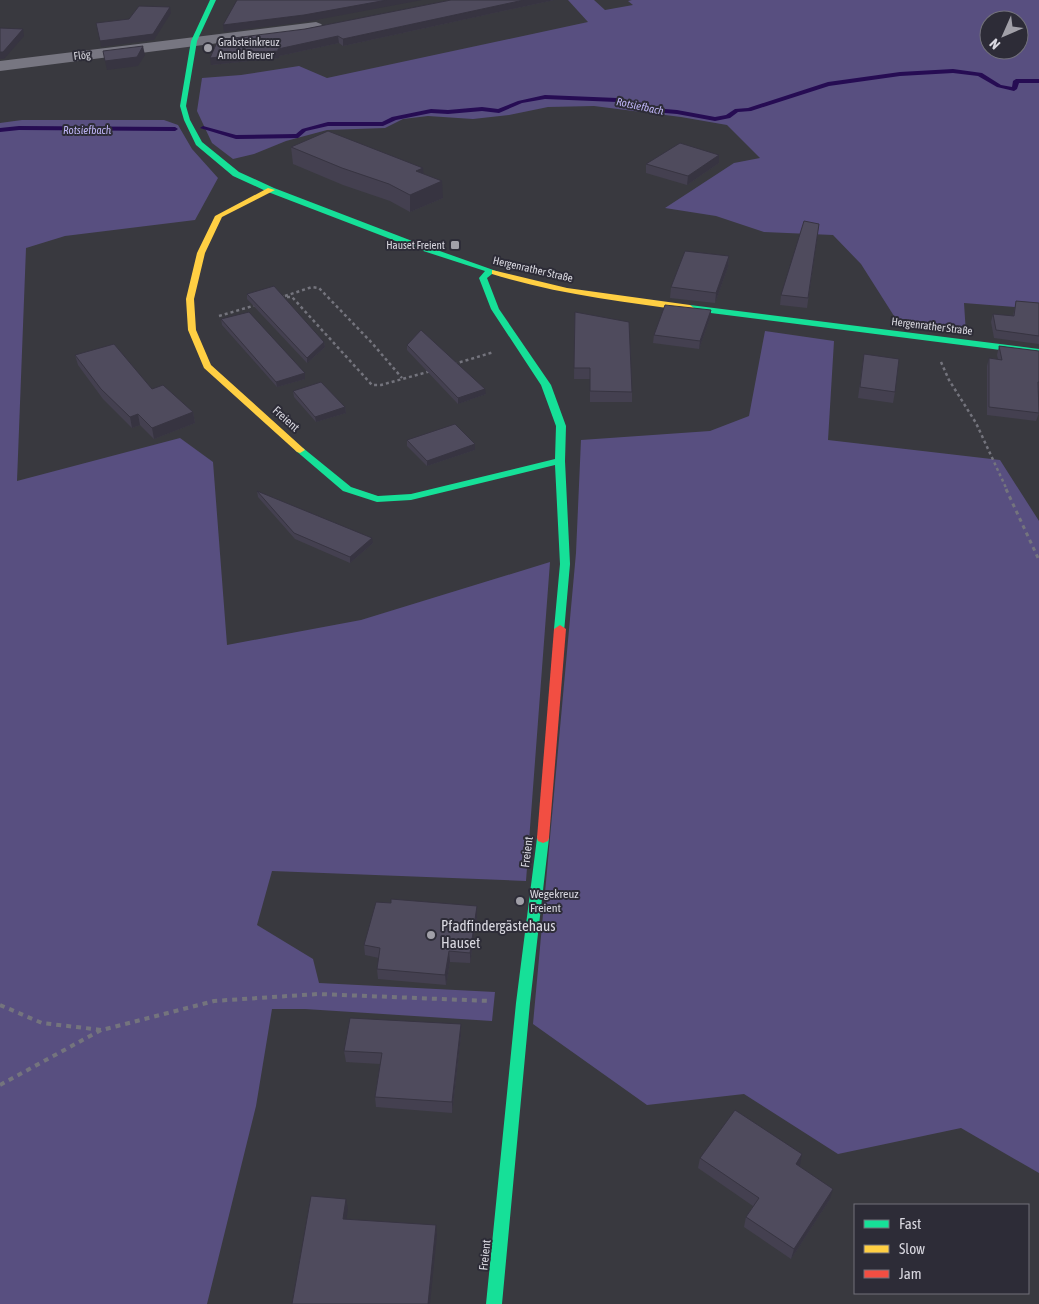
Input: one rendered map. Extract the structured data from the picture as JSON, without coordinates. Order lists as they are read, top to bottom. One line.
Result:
{"streets":{"street":["Flög","Hergenrather Straße","Freient"]},"crossings":[["Flög","Hergenrather Straße"],["Hergenrather Straße","Freient"]],"water":["Rotsiefbach"],"places":{"other":["Grabsteinkreuz Arnold Breuer","Wegekreuz Freient","Pfadfindergästehaus Hauset"],"transit":["Hauset Freient"]},"legend":["Fast","Slow","Jam"],"north":"bottom left"}
